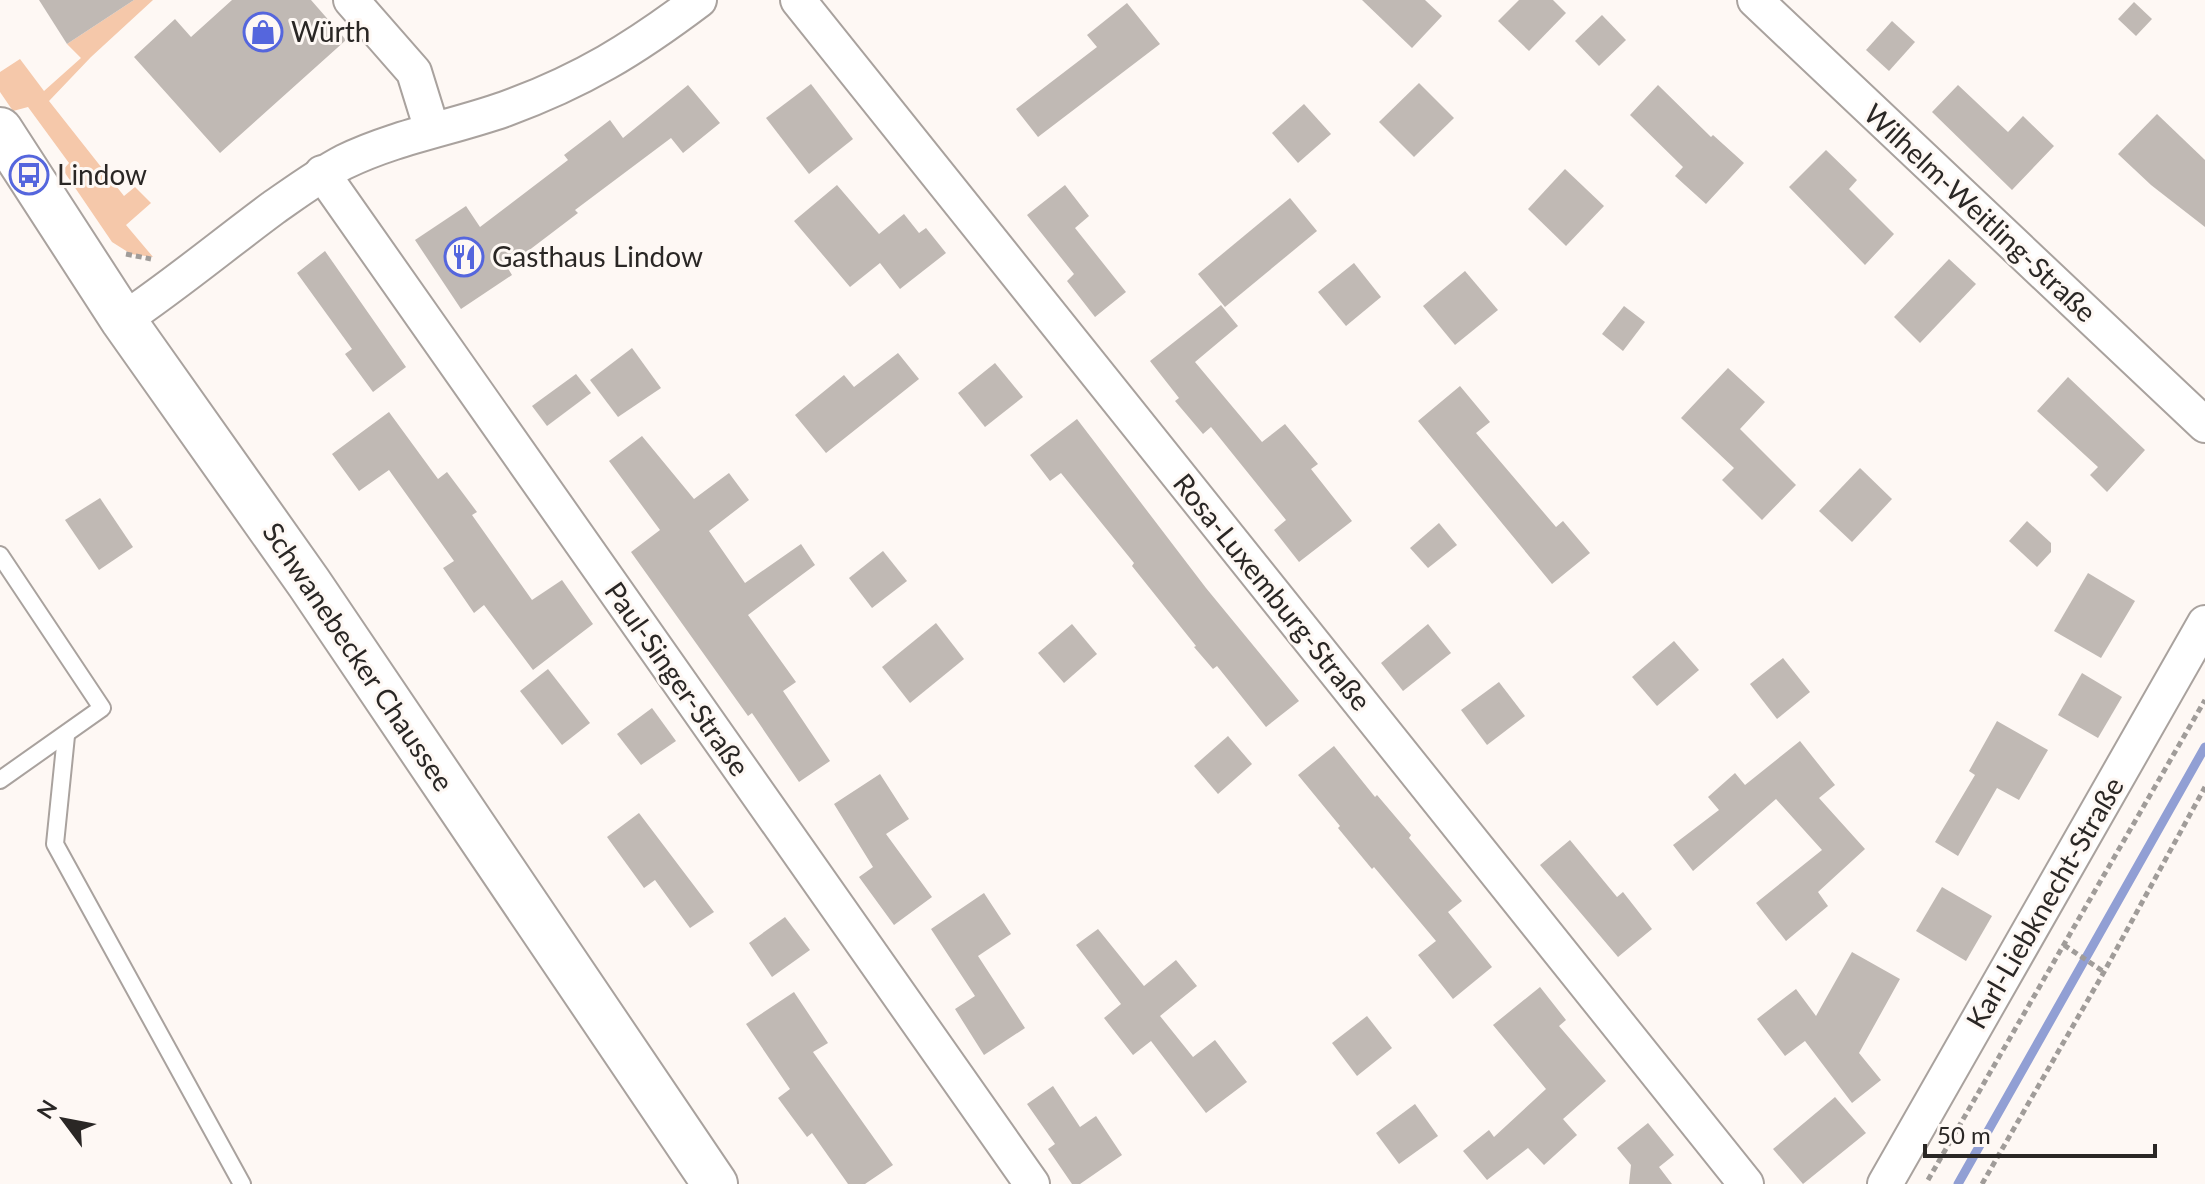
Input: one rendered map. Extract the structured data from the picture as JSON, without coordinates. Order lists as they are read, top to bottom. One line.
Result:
{"streets":{"main road":["Schwanebecker Chaussee"],"street":["Wilhelm-Weitling-Straße","Rosa-Luxemburg-Straße","Paul-Singer-Straße","Karl-Liebknecht-Straße"]},"places":{"shop":["Würth"],"bus stop":["Lindow"],"restaurant":["Gasthaus Lindow"]},"scale_bar":"50 m","north":"top left"}
